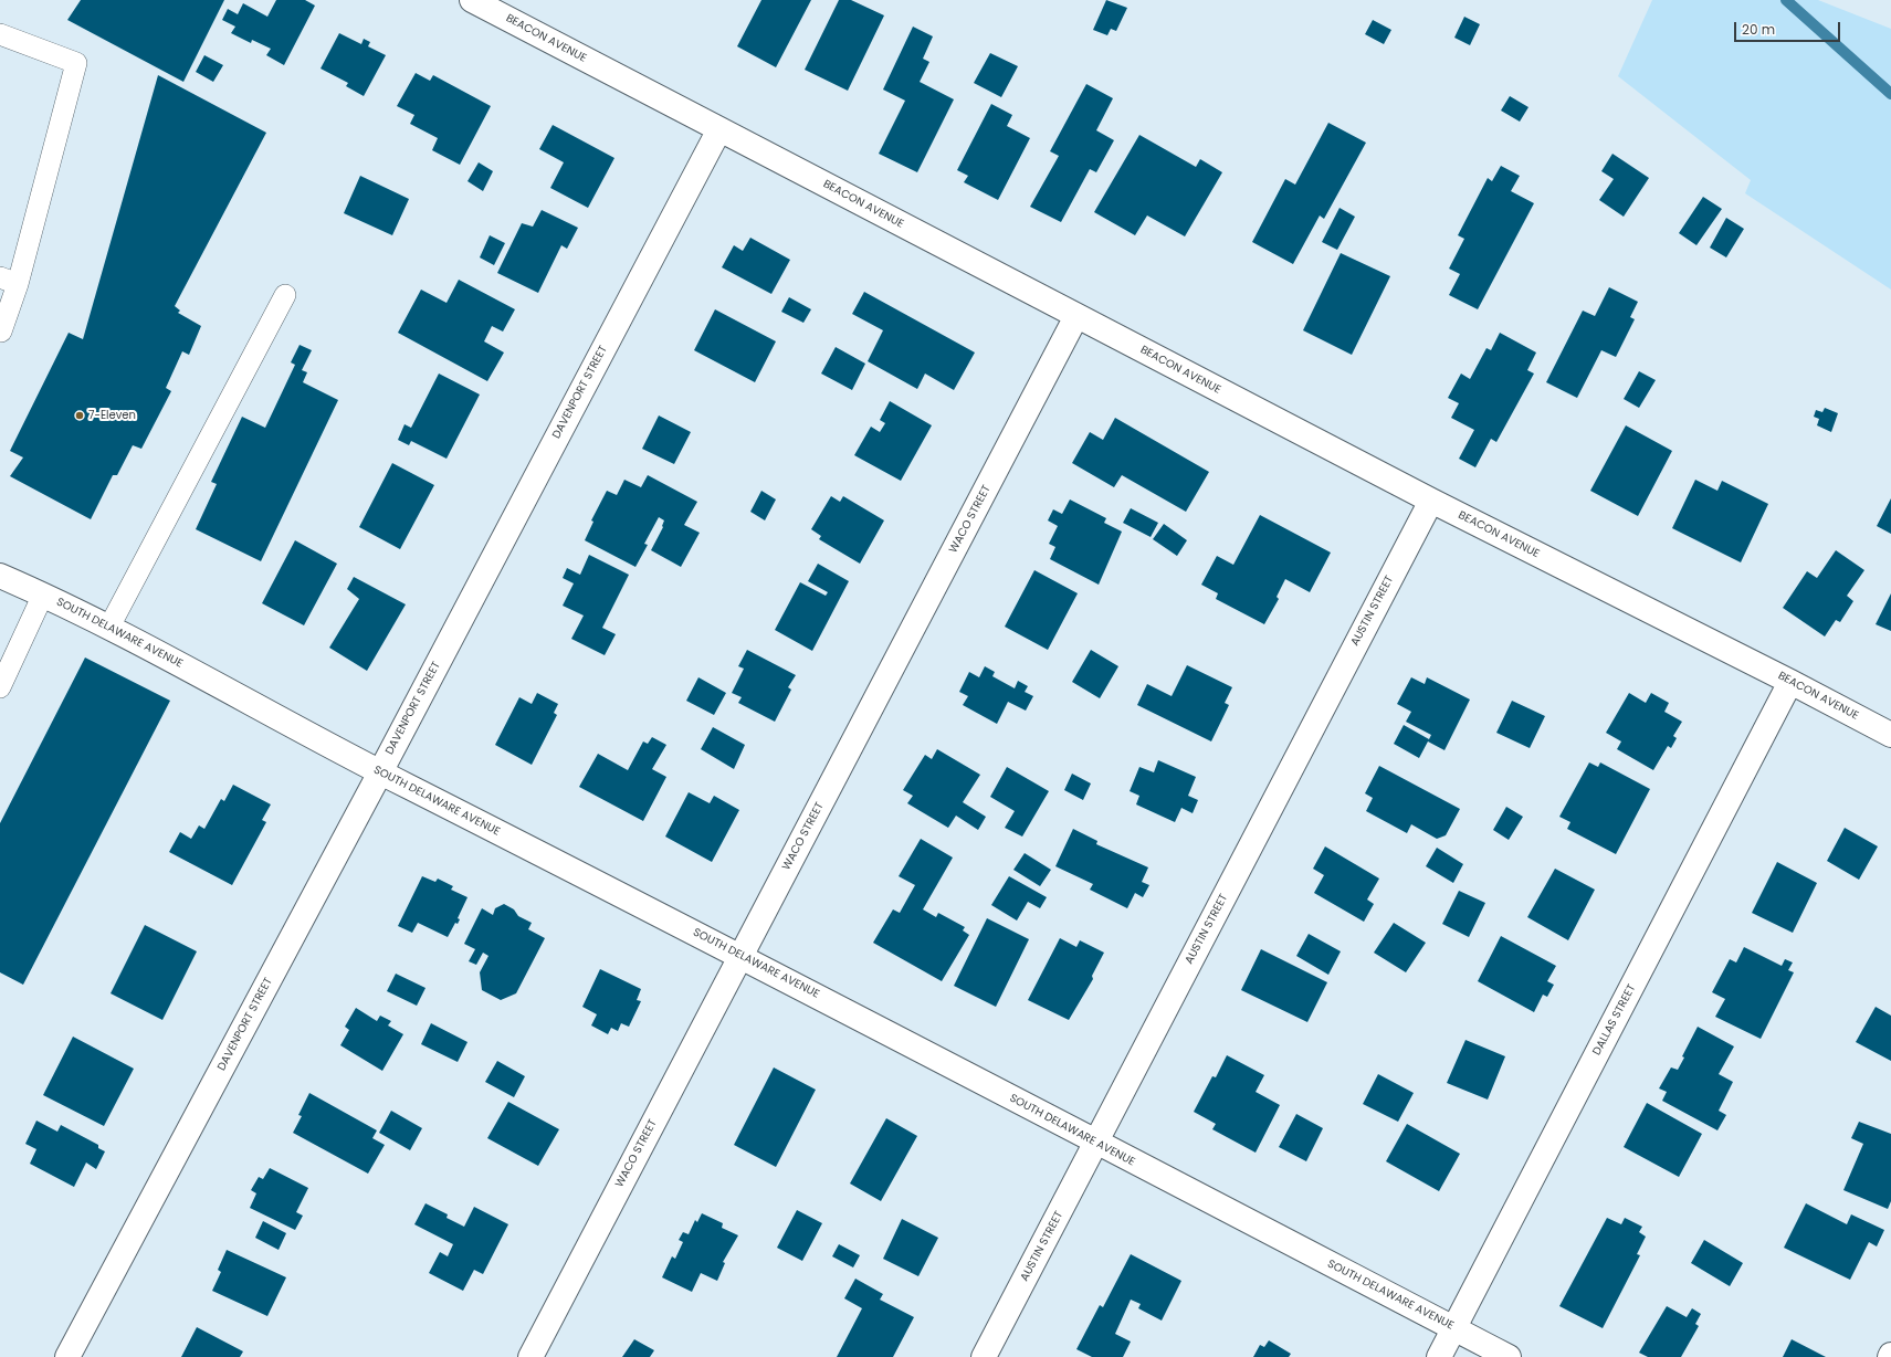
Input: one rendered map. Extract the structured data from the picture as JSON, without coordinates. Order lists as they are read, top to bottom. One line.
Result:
{"streets":{"street":["BEACON AVENUE","DAVENPORT STREET","WACO STREET","AUSTIN STREET","SOUTH DELAWARE AVENUE","DALLAS STREET"]},"crossings":[["BEACON AVENUE","DAVENPORT STREET"],["BEACON AVENUE","WACO STREET"],["BEACON AVENUE","AUSTIN STREET"],["BEACON AVENUE","DALLAS STREET"],["DAVENPORT STREET","SOUTH DELAWARE AVENUE"],["WACO STREET","SOUTH DELAWARE AVENUE"],["AUSTIN STREET","SOUTH DELAWARE AVENUE"],["SOUTH DELAWARE AVENUE","DALLAS STREET"]],"places":["7-Eleven"],"scale_bar":"20 m"}
